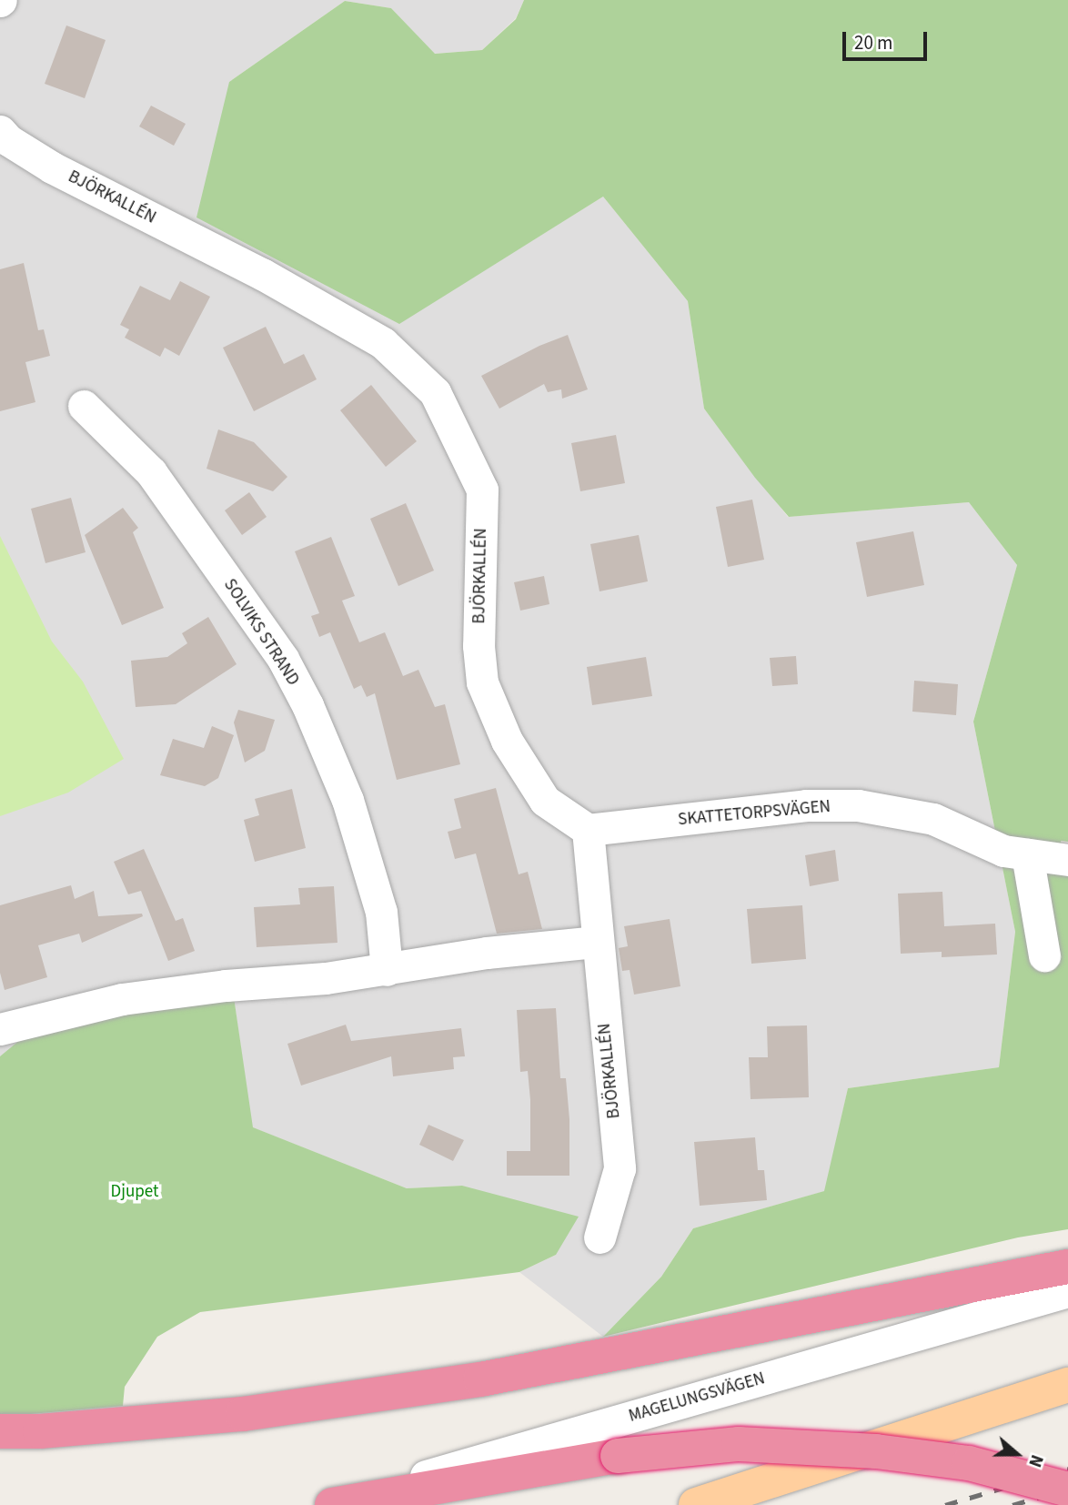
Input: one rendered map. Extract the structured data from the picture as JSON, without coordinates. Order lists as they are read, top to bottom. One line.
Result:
{"streets":{"street":["BJÖRKALLÉN","SOLVIKS STRAND","SKATTETORPSVÄGEN","MAGELUNGSVÄGEN"]},"crossings":[["BJÖRKALLÉN","SKATTETORPSVÄGEN"]],"parks":["Djupet"],"scale_bar":"20 m","north":"right"}
